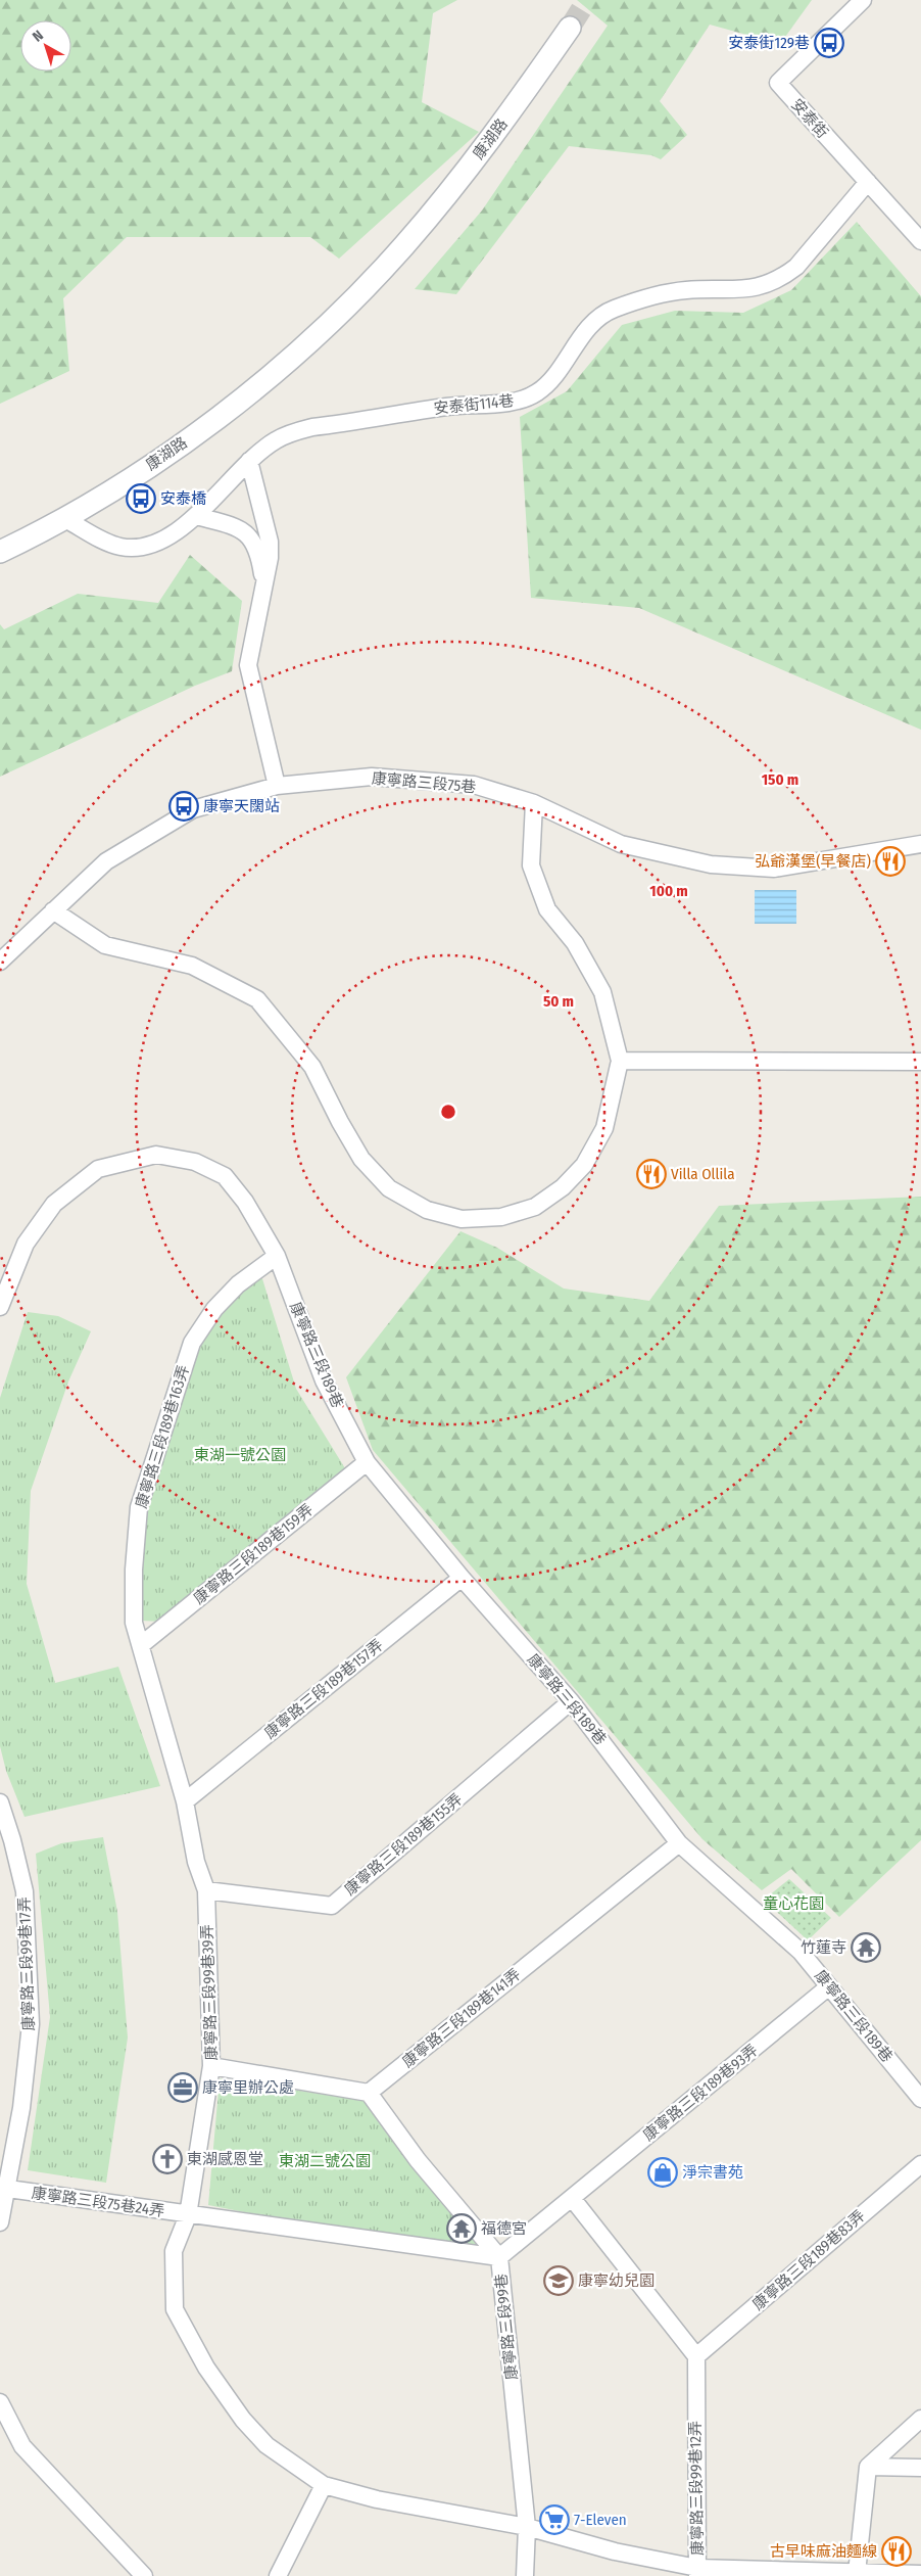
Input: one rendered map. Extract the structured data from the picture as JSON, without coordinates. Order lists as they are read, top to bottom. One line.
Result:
{"streets":{"street":["安泰街","康湖路","安泰街114巷","康寧路三段75巷","康寧路三段189巷","康寧路三段189巷163弄","康寧路三段189巷159弄","康寧路三段189巷157弄","康寧路三段189巷155弄","康寧路三段99巷17弄","康寧路三段99巷39弄","康寧路三段189巷141弄","康寧路三段189巷93弄","康寧路三段75巷24弄","康寧路三段189巷83弄","康寧路三段99巷","康寧路三段99巷12弄"]},"crossings":[["安泰街","安泰街114巷"],["康湖路","安泰街114巷"],["康寧路三段189巷","康寧路三段189巷163弄"],["康寧路三段189巷","康寧路三段189巷159弄"],["康寧路三段189巷","康寧路三段189巷157弄"],["康寧路三段189巷","康寧路三段189巷155弄"],["康寧路三段189巷","康寧路三段189巷141弄"],["康寧路三段189巷","康寧路三段189巷93弄"],["康寧路三段189巷163弄","康寧路三段189巷159弄"],["康寧路三段189巷163弄","康寧路三段189巷157弄"],["康寧路三段189巷163弄","康寧路三段99巷39弄"],["康寧路三段189巷157弄","康寧路三段99巷39弄"],["康寧路三段189巷155弄","康寧路三段99巷39弄"],["康寧路三段99巷17弄","康寧路三段75巷24弄"],["康寧路三段99巷39弄","康寧路三段75巷24弄"],["康寧路三段99巷39弄","康寧路三段99巷12弄"],["康寧路三段189巷141弄","康寧路三段99巷"],["康寧路三段189巷93弄","康寧路三段99巷"],["康寧路三段189巷83弄","康寧路三段99巷12弄"],["康寧路三段99巷","康寧路三段99巷12弄"]],"parks":["東湖一號公園","童心花園","東湖二號公園"],"places":{"bus stop":["安泰街129巷","安泰橋","康寧天闊站"],"restaurant":["弘爺漢堡(早餐店)","Villa Ollila","古早味麻油麵線"],"temple":["竹蓮寺","福德宮"],"office":["康寧里辦公處"],"church":["東湖感恩堂"],"shop":["淨宗書苑"],"school or university":["康寧幼兒園"],"supermarket":["7-Eleven"]},"north":"top left","rings":["150 m","100 m","50 m"]}
